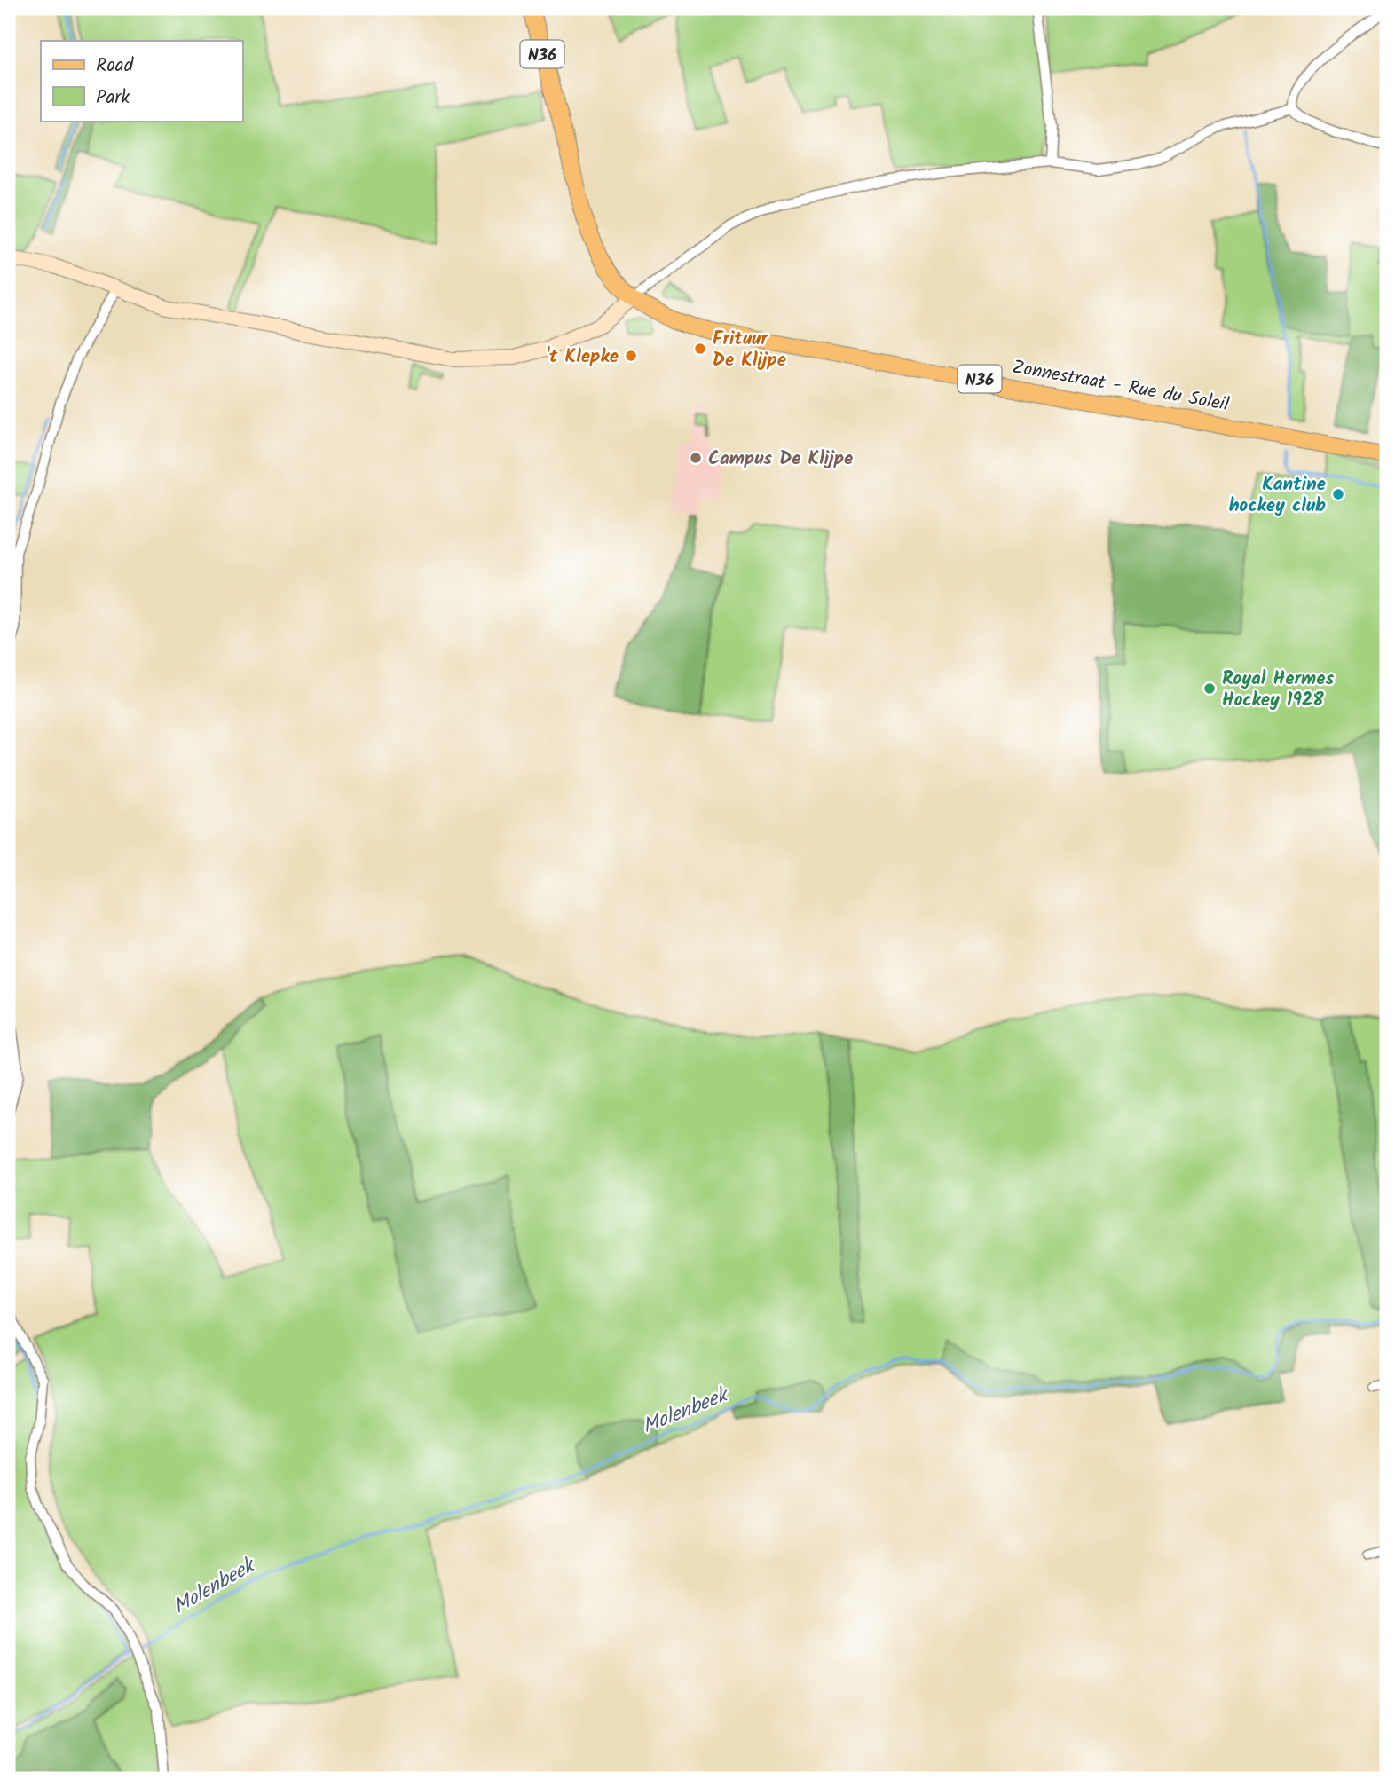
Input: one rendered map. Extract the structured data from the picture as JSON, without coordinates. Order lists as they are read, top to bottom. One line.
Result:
{"streets":{"main road":["N36","Zonnestraat - Rue du Soleil"]},"crossings":[["N36","Zonnestraat - Rue du Soleil"]],"water":["Molenbeek"],"places":["Frituur De Klijpe","'t Klepke","Campus De Klijpe","Kantine hockey club","Royal Hermes Hockey 1928"],"legend":["Road","Park"]}
